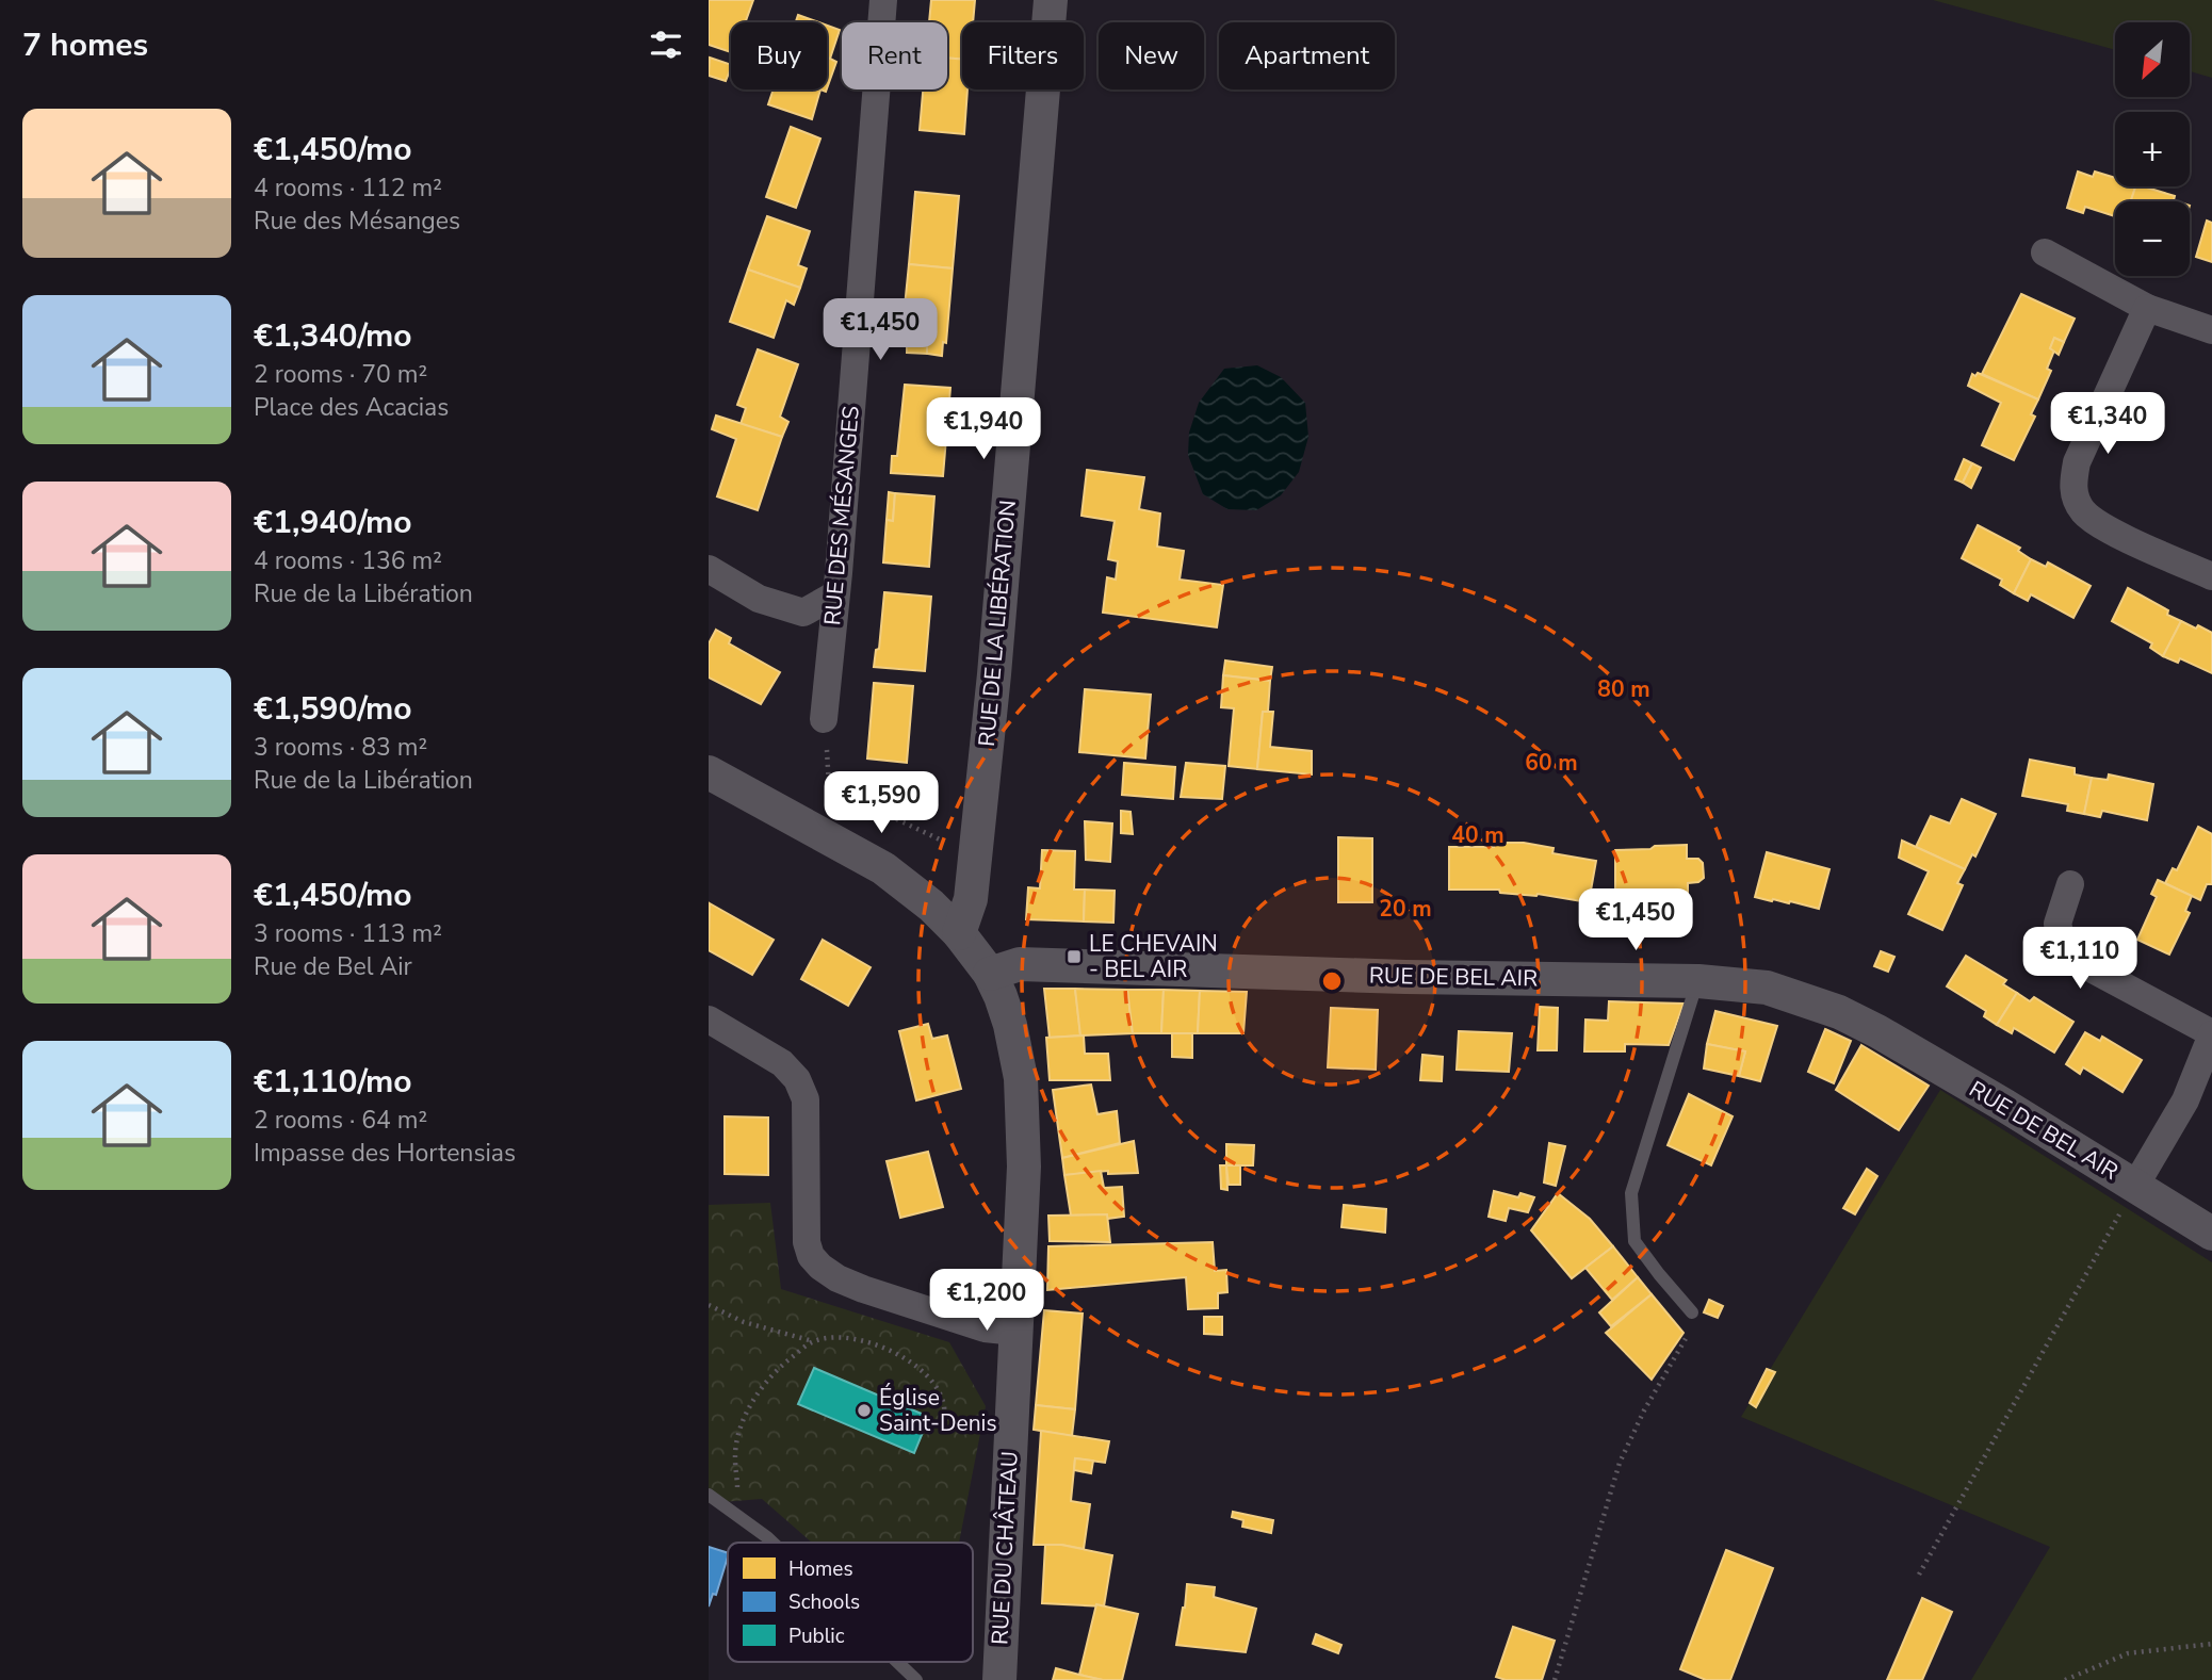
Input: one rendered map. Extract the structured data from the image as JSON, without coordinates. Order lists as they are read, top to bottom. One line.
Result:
{"streets":{"street":["RUE DES MÉSANGES","RUE DE LA LIBÉRATION","RUE DE BEL AIR","RUE DU CHÂTEAU"]},"crossings":[["RUE DE LA LIBÉRATION","RUE DU CHÂTEAU"],["RUE DE BEL AIR","RUE DU CHÂTEAU"]],"places":{"transit":["LE CHEVAIN - BEL AIR"],"other":["Église Saint-Denis"]},"legend":["Homes","Schools","Public"],"north":"bottom left","page":{"heading":"7 homes","map_buttons":["+","−"],"chip":["Buy","Rent","Filters","New","Apartment"],"list":[{"name":"€1,450/mo","note":"4 rooms · 112 m² · Rue des Mésanges"},{"name":"€1,340/mo","note":"2 rooms · 70 m² · Place des Acacias"},{"name":"€1,940/mo","note":"4 rooms · 136 m² · Rue de la Libération"},{"name":"€1,590/mo","note":"3 rooms · 83 m² · Rue de la Libération"},{"name":"€1,450/mo","note":"3 rooms · 113 m² · Rue de Bel Air"},{"name":"€1,110/mo","note":"2 rooms · 64 m² · Impasse des Hortensias"}],"price":["€1,450","€1,340","€1,940","€1,590","€1,450","€1,110","€1,200"]},"rings":["80 m","60 m","40 m","20 m"]}
